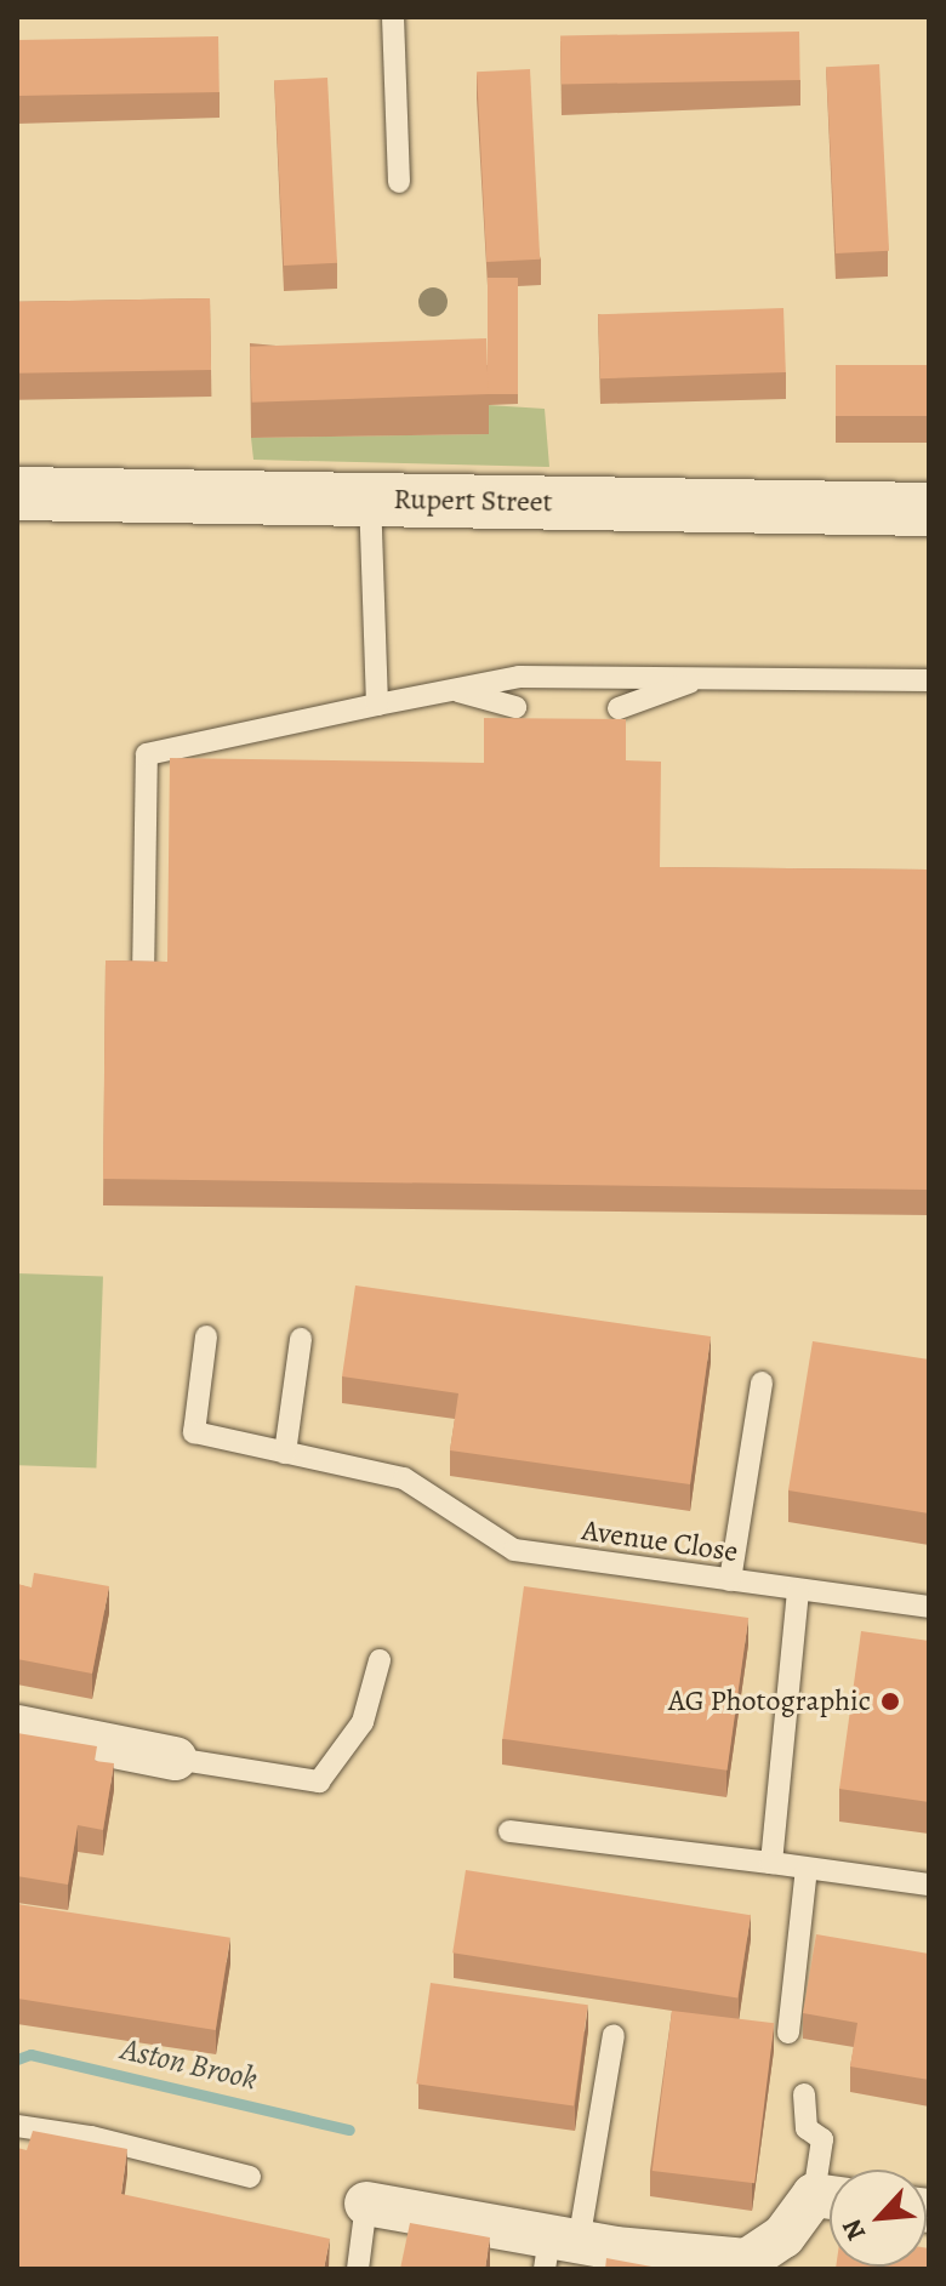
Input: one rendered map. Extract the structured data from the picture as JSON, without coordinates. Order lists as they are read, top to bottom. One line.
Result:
{"streets":{"street":["Rupert Street"],"lane":["Avenue Close"]},"water":["Aston Brook"],"places":["AG Photographic"],"north":"bottom left"}
